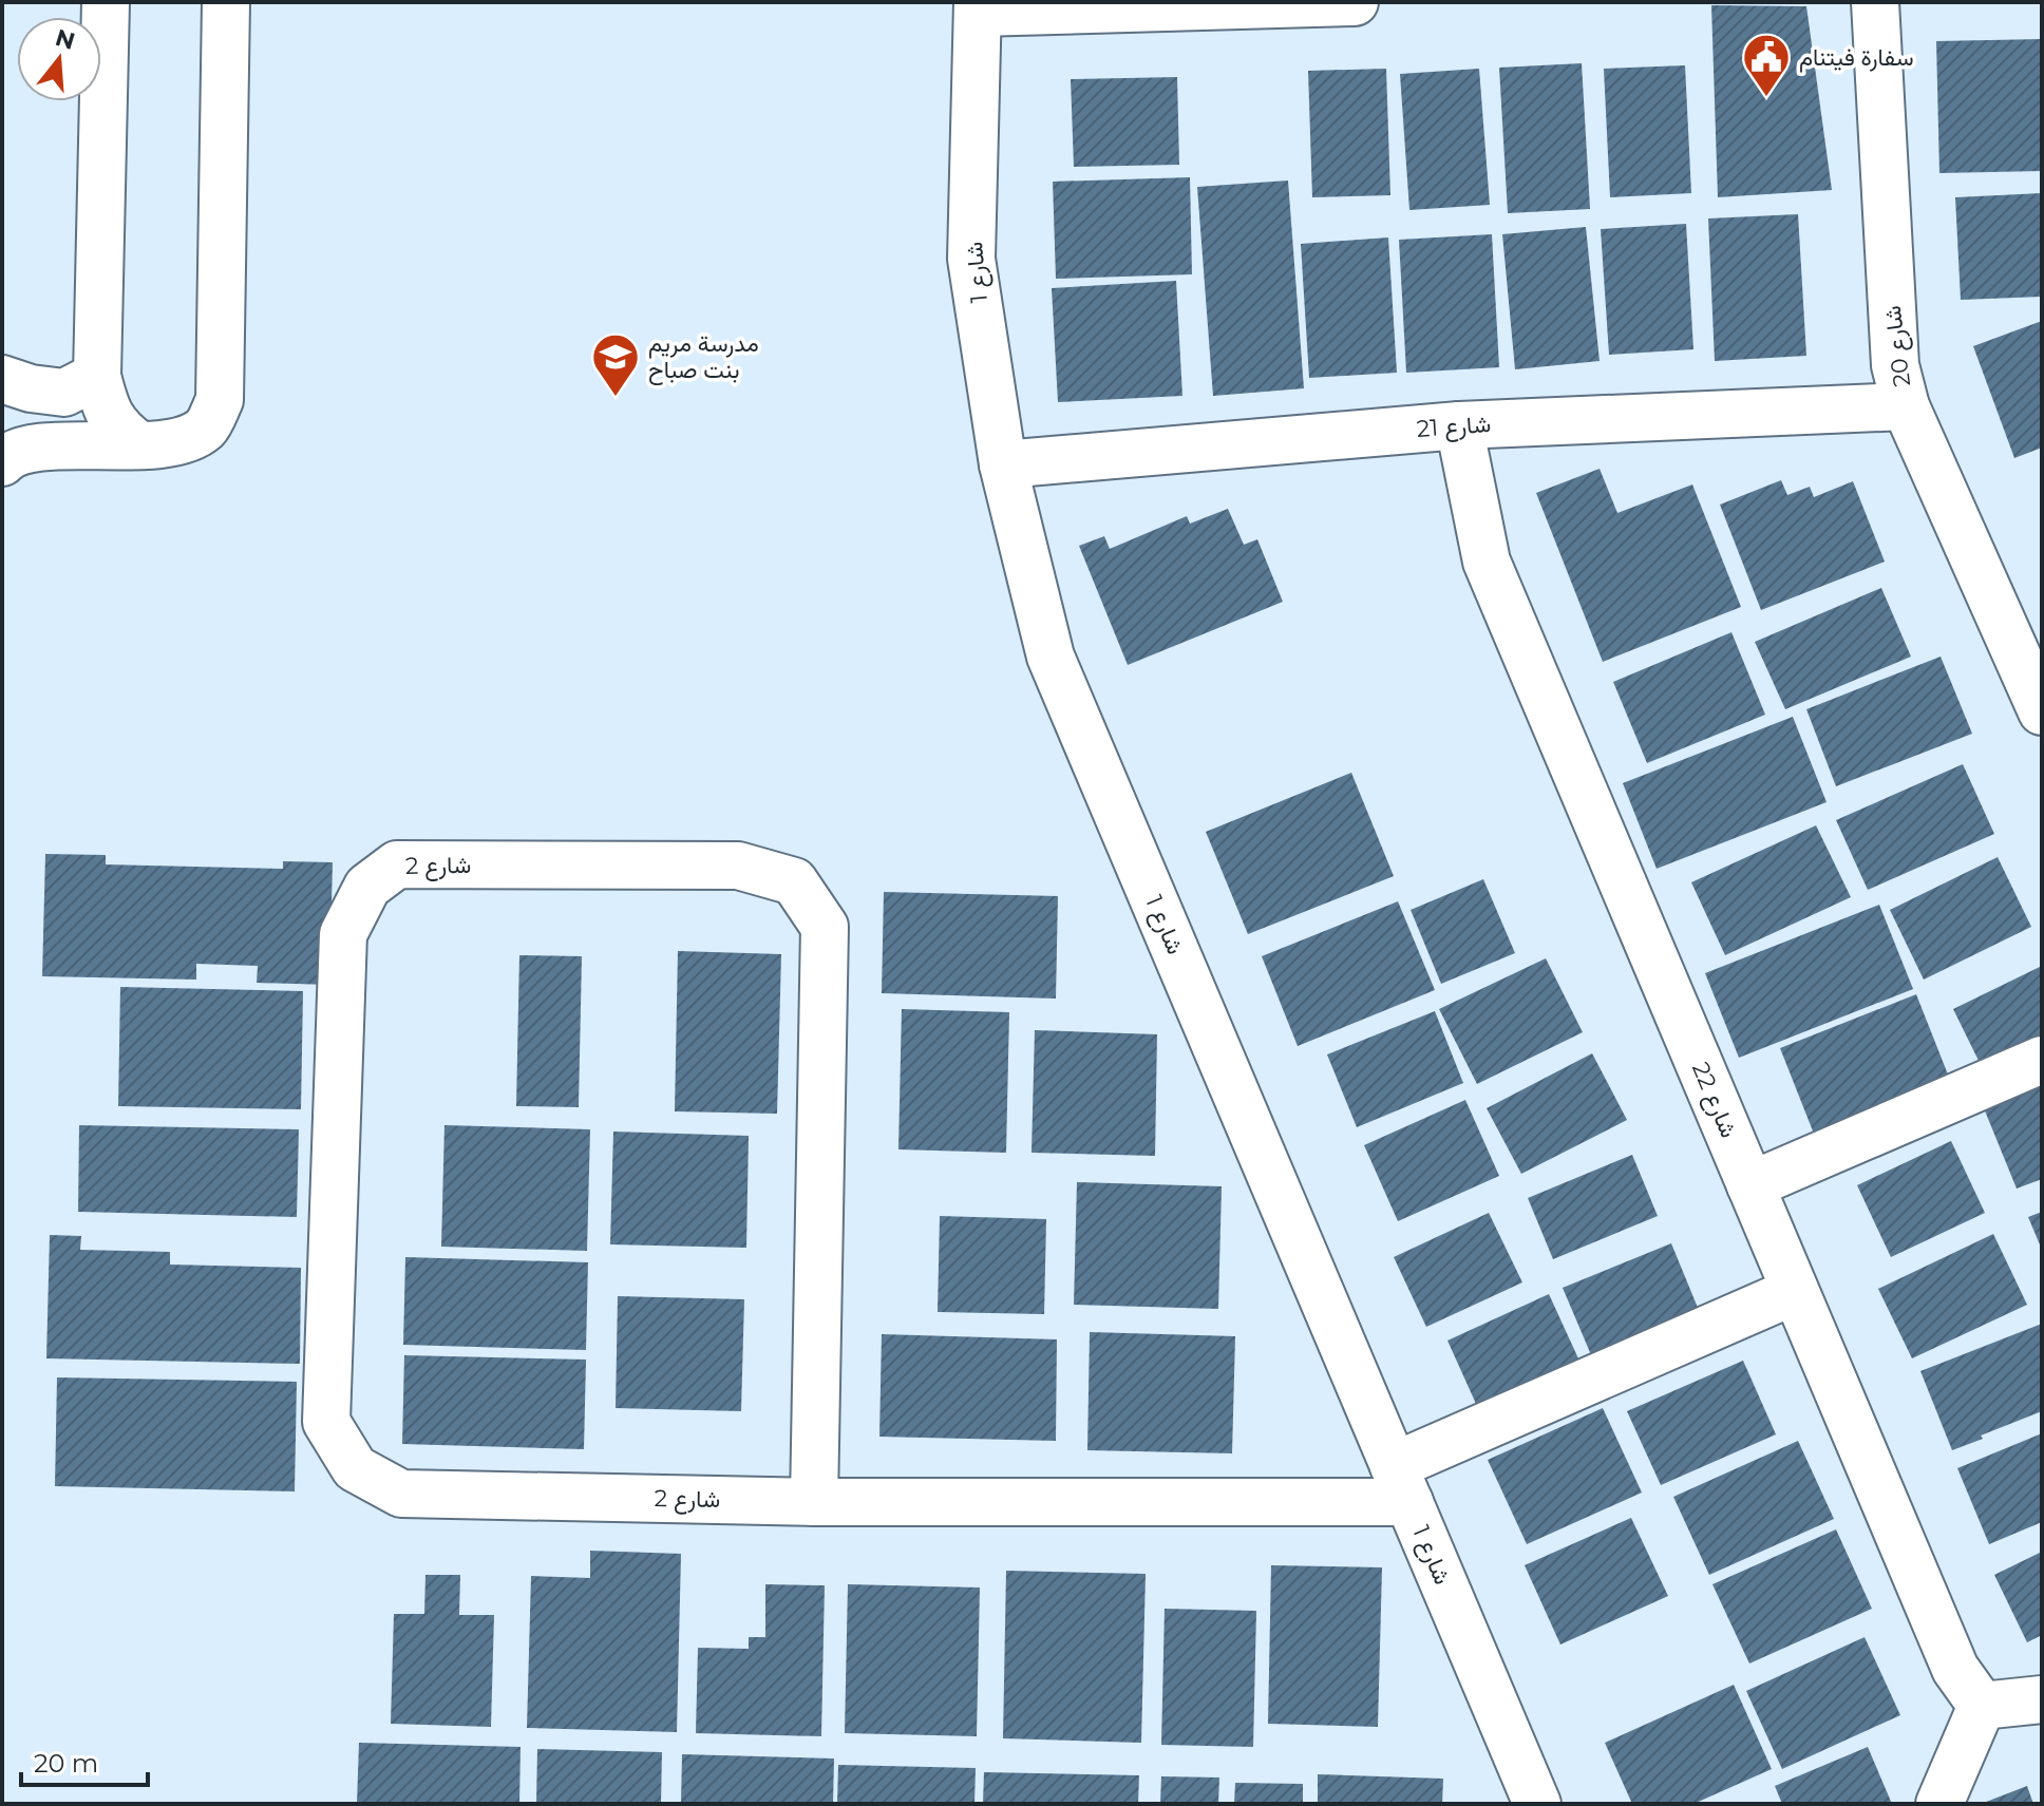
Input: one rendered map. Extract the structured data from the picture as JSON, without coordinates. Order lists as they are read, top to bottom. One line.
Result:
{"streets":{"street":["شارع 1","شارع 20","شارع 21","شارع 2","شارع 22"]},"crossings":[["شارع 1","شارع 21"],["شارع 1","شارع 2"],["شارع 20","شارع 21"],["شارع 21","شارع 22"]],"places":{"public building":["سفارة فيتنام"],"school or university":["مدرسة مريم بنت صباح"]},"scale_bar":"20 m","north":"top"}
